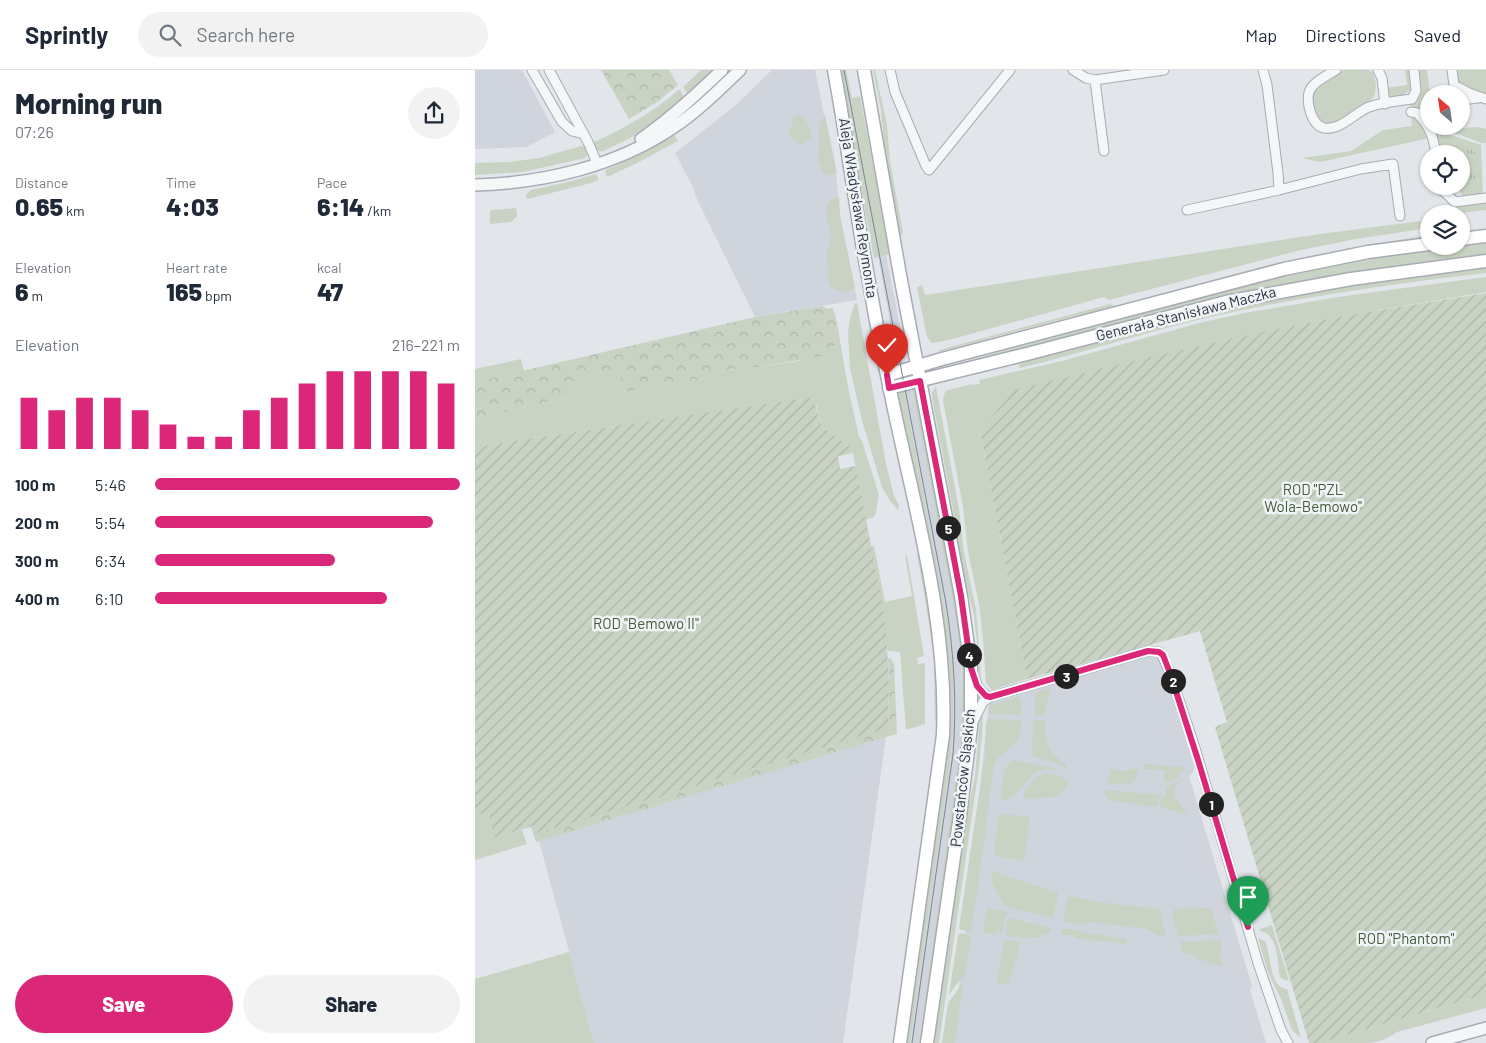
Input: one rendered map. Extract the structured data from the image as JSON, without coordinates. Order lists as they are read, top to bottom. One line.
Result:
{"streets":{"main road":["Aleja Władysława Reymonta","Generała Stanisława Maczka","Powstańców Śląskich"]},"crossings":[["Aleja Władysława Reymonta","Generała Stanisława Maczka"],["Aleja Władysława Reymonta","Powstańców Śląskich"],["Generała Stanisława Maczka","Powstańców Śląskich"]],"parks":["ROD \"PZL Wola-Bemowo\"","ROD \"Bemowo II\"","ROD \"Phantom\""],"north":"top left","page":{"header":"Sprintly","search":"Search here","nav":["Map","Directions","Saved"],"heading":["Morning run","07:26"],"stats":[["Distance","0.65 km"],["Time","4:03"],["Pace","6:14 /km"],["Elevation","6 m"],["Heart rate","165 bpm"],["kcal","47"]],"chart":["Elevation","216–221 m"],"list":[{"name":"100 m","note":"5:46"},{"name":"200 m","note":"5:54"},{"name":"300 m","note":"6:34"},{"name":"400 m","note":"6:10"}],"pins":["5","4","3","2","1"],"buttons":["Save","Share"]}}
